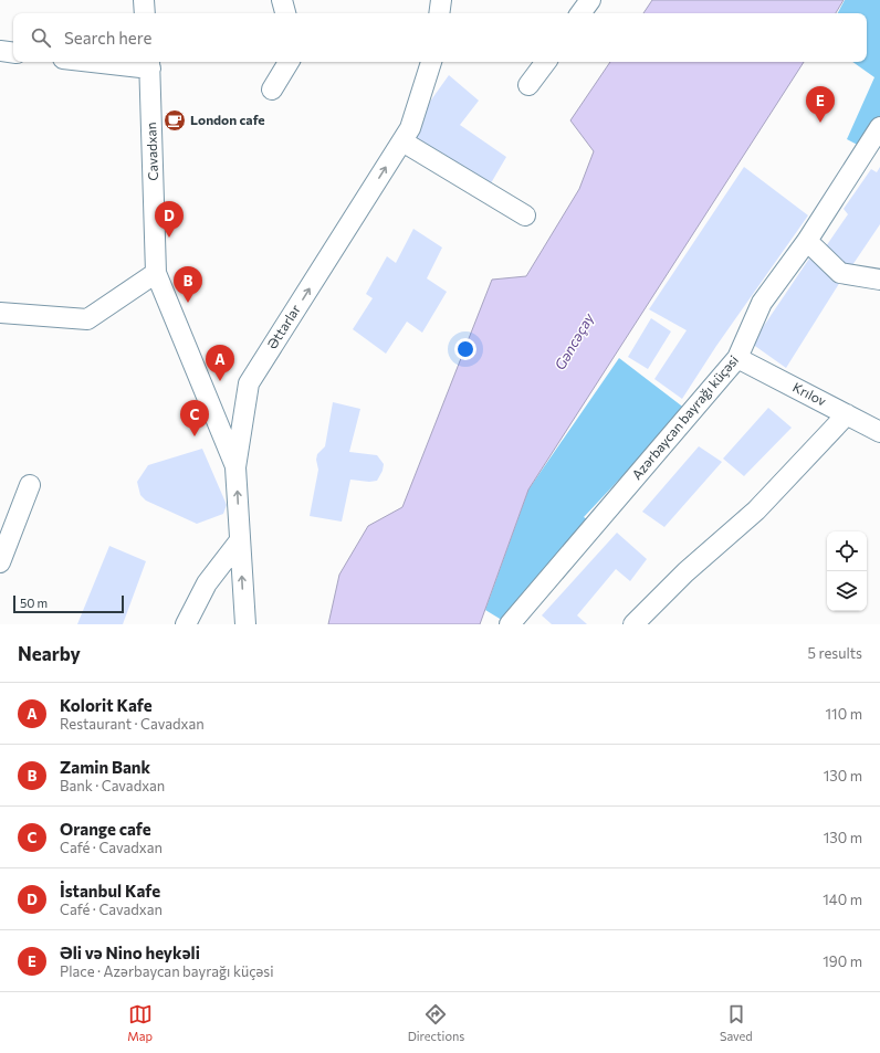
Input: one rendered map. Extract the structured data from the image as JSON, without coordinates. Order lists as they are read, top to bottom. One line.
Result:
{"streets":{"street":["Cavadxan","Əttarlar","Krılov","Azərbaycan bayrağı küçəsi"]},"crossings":[["Cavadxan","Əttarlar"],["Krılov","Azərbaycan bayrağı küçəsi"]],"one_way":["Əttarlar"],"water":["Gəncəçay"],"places":{"cafe":["London cafe"]},"scale_bar":"50 m","page":{"search":"Search here","pins":["E","D","B","A","C"],"scale":"50 m","heading":["Nearby","5 results"],"list":[{"mark":"A","name":"Kolorit Kafe","note":"Restaurant · Cavadxan","value":"110 m"},{"mark":"B","name":"Zamin Bank","note":"Bank · Cavadxan","value":"130 m"},{"mark":"C","name":"Orange cafe","note":"Café · Cavadxan","value":"130 m"},{"mark":"D","name":"İstanbul Kafe","note":"Café · Cavadxan","value":"140 m"},{"mark":"E","name":"Əli və Nino heykəli","note":"Place · Azərbaycan bayrağı küçəsi","value":"190 m"}],"nav":["Map","Directions","Saved"]}}
